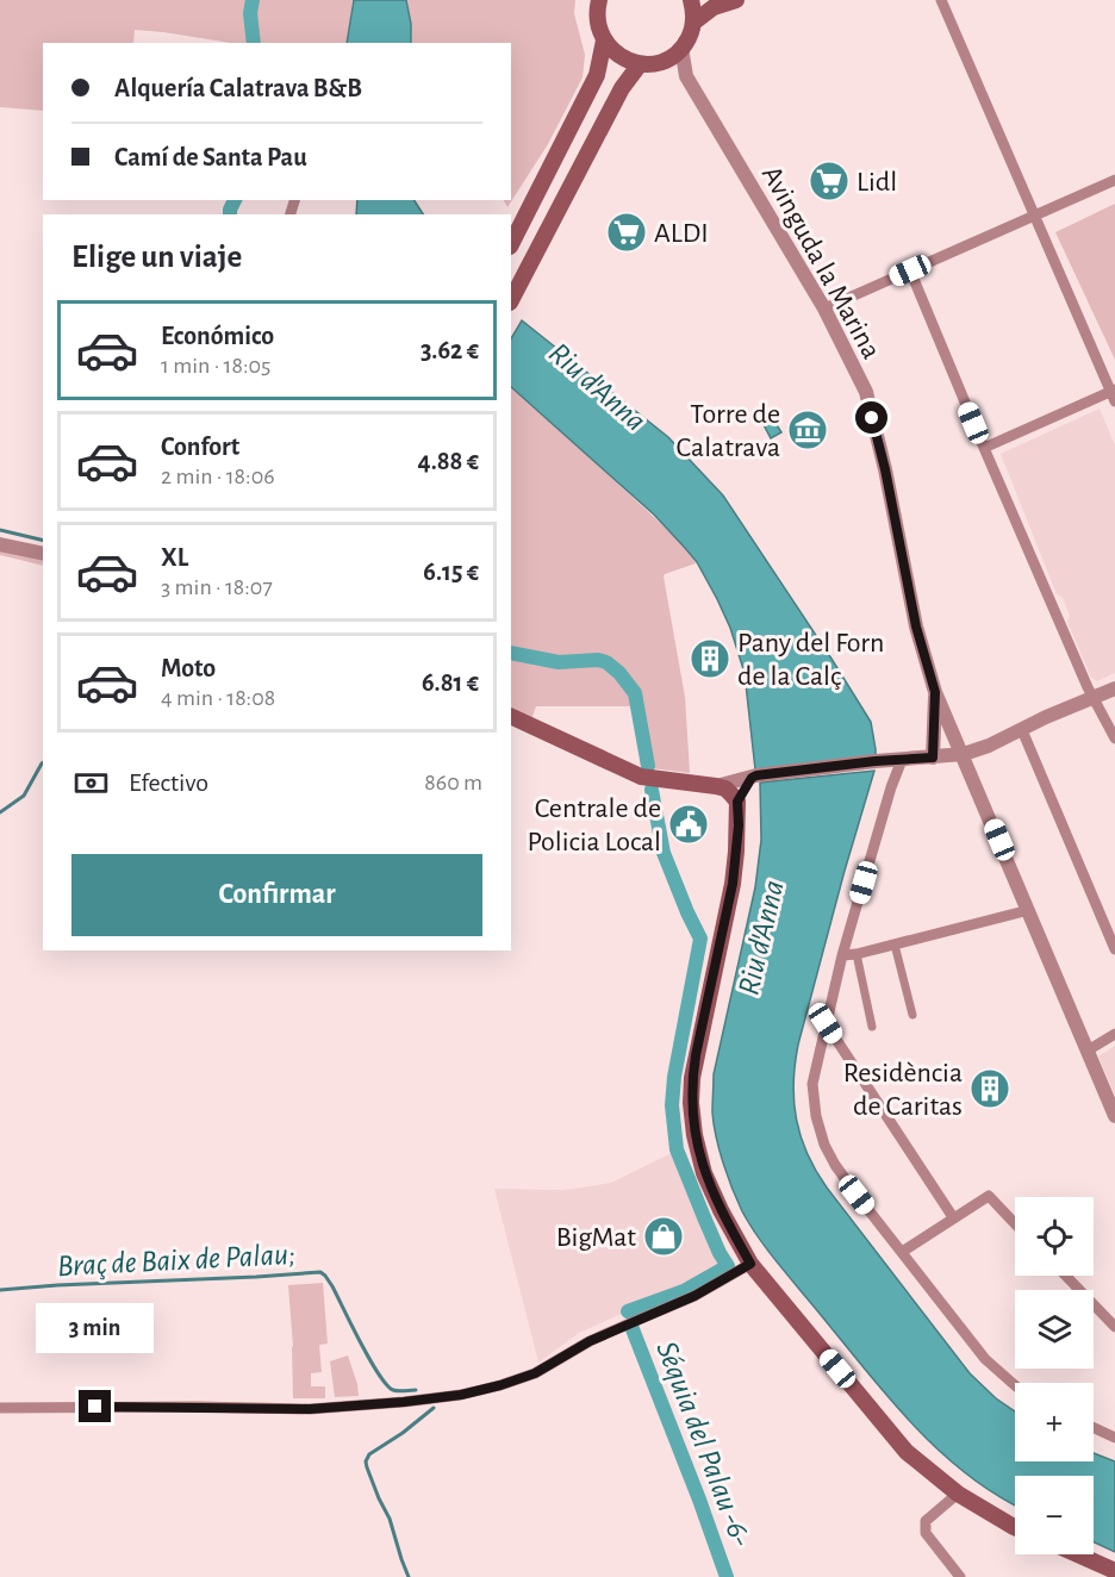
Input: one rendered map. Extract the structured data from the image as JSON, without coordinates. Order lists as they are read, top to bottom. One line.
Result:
{"streets":{"street":["Avinguda la Marina"]},"water":["Riu d'Anna","Braç de Baix de Palau;","Séquia del Palau -6-"],"places":{"supermarket":["Lidl","ALDI"],"museum":["Torre de Calatrava"],"building":["Pany del Forn de la Calç","Residència de Caritas"],"public building":["Centrale de Policia Local"],"shop":["BigMat"]},"page":{"banner":["Alquería Calatrava B&B","Camí de Santa Pau"],"heading":"Elige un viaje","list":[{"name":"Económico","note":"1 min · 18:05","value":"3.62 €"},{"name":"Confort","note":"2 min · 18:06","value":"4.88 €"},{"name":"XL","note":"3 min · 18:07","value":"6.15 €"},{"name":"Moto","note":"4 min · 18:08","value":"6.81 €"}],"pay":["Efectivo","860 m"],"buttons":"Confirmar","map_buttons":["+","−"],"bubble":"3 min"}}
